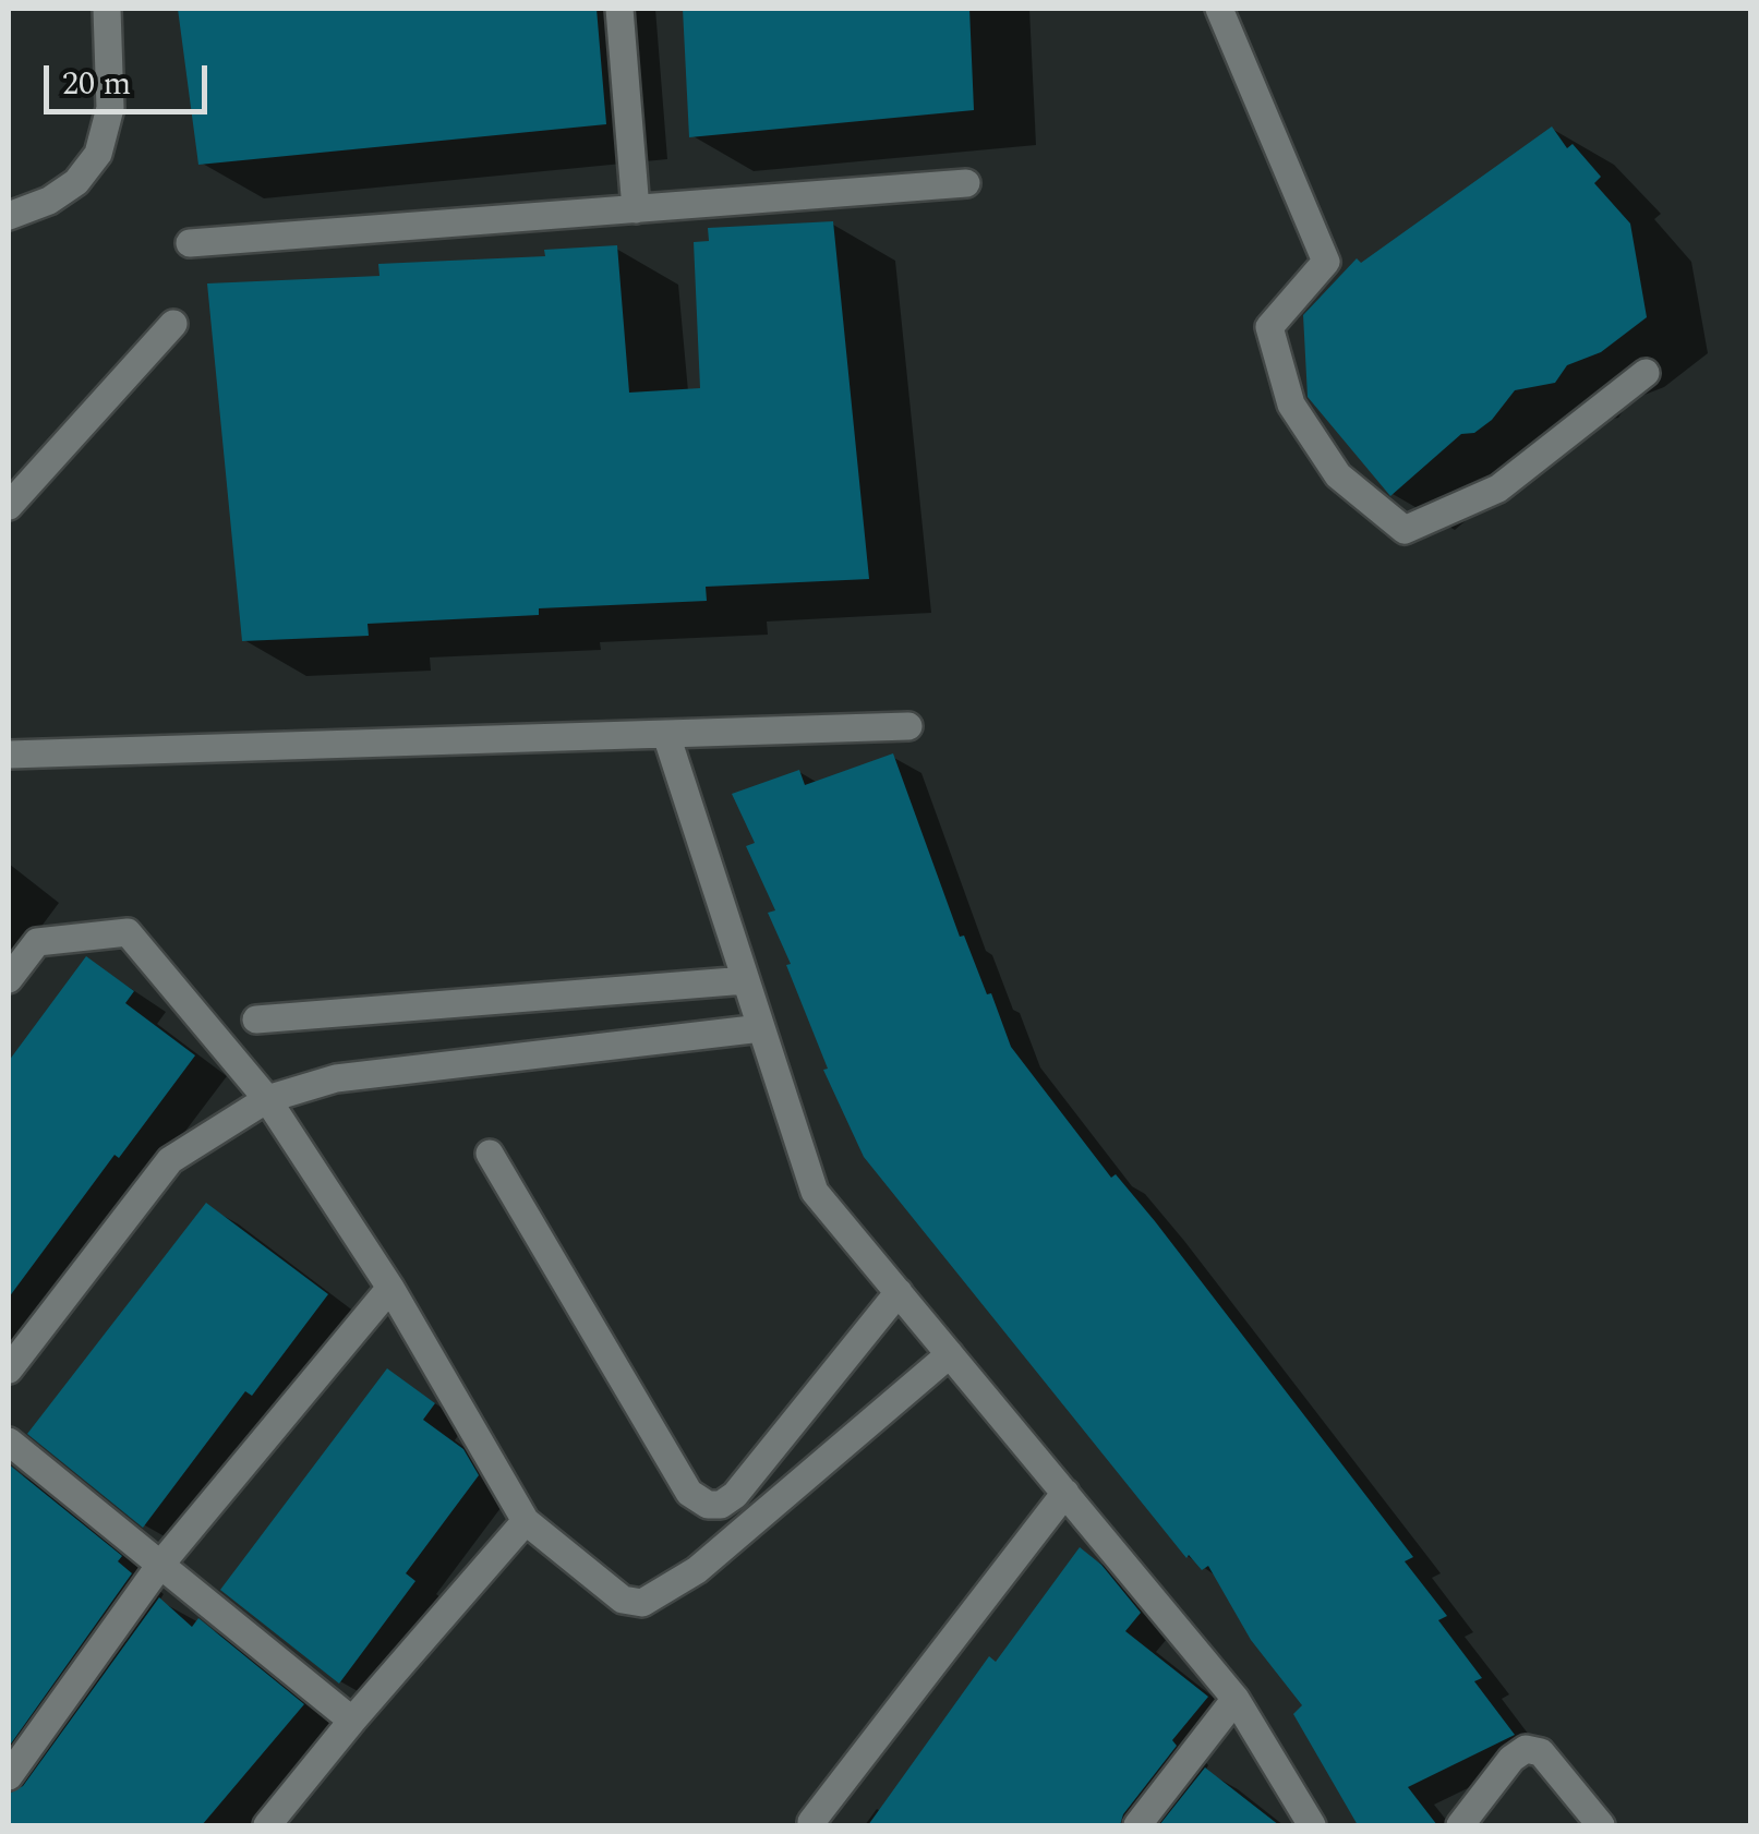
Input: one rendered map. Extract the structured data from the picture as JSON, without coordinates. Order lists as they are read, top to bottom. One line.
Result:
{"scale_bar":"20 m"}
